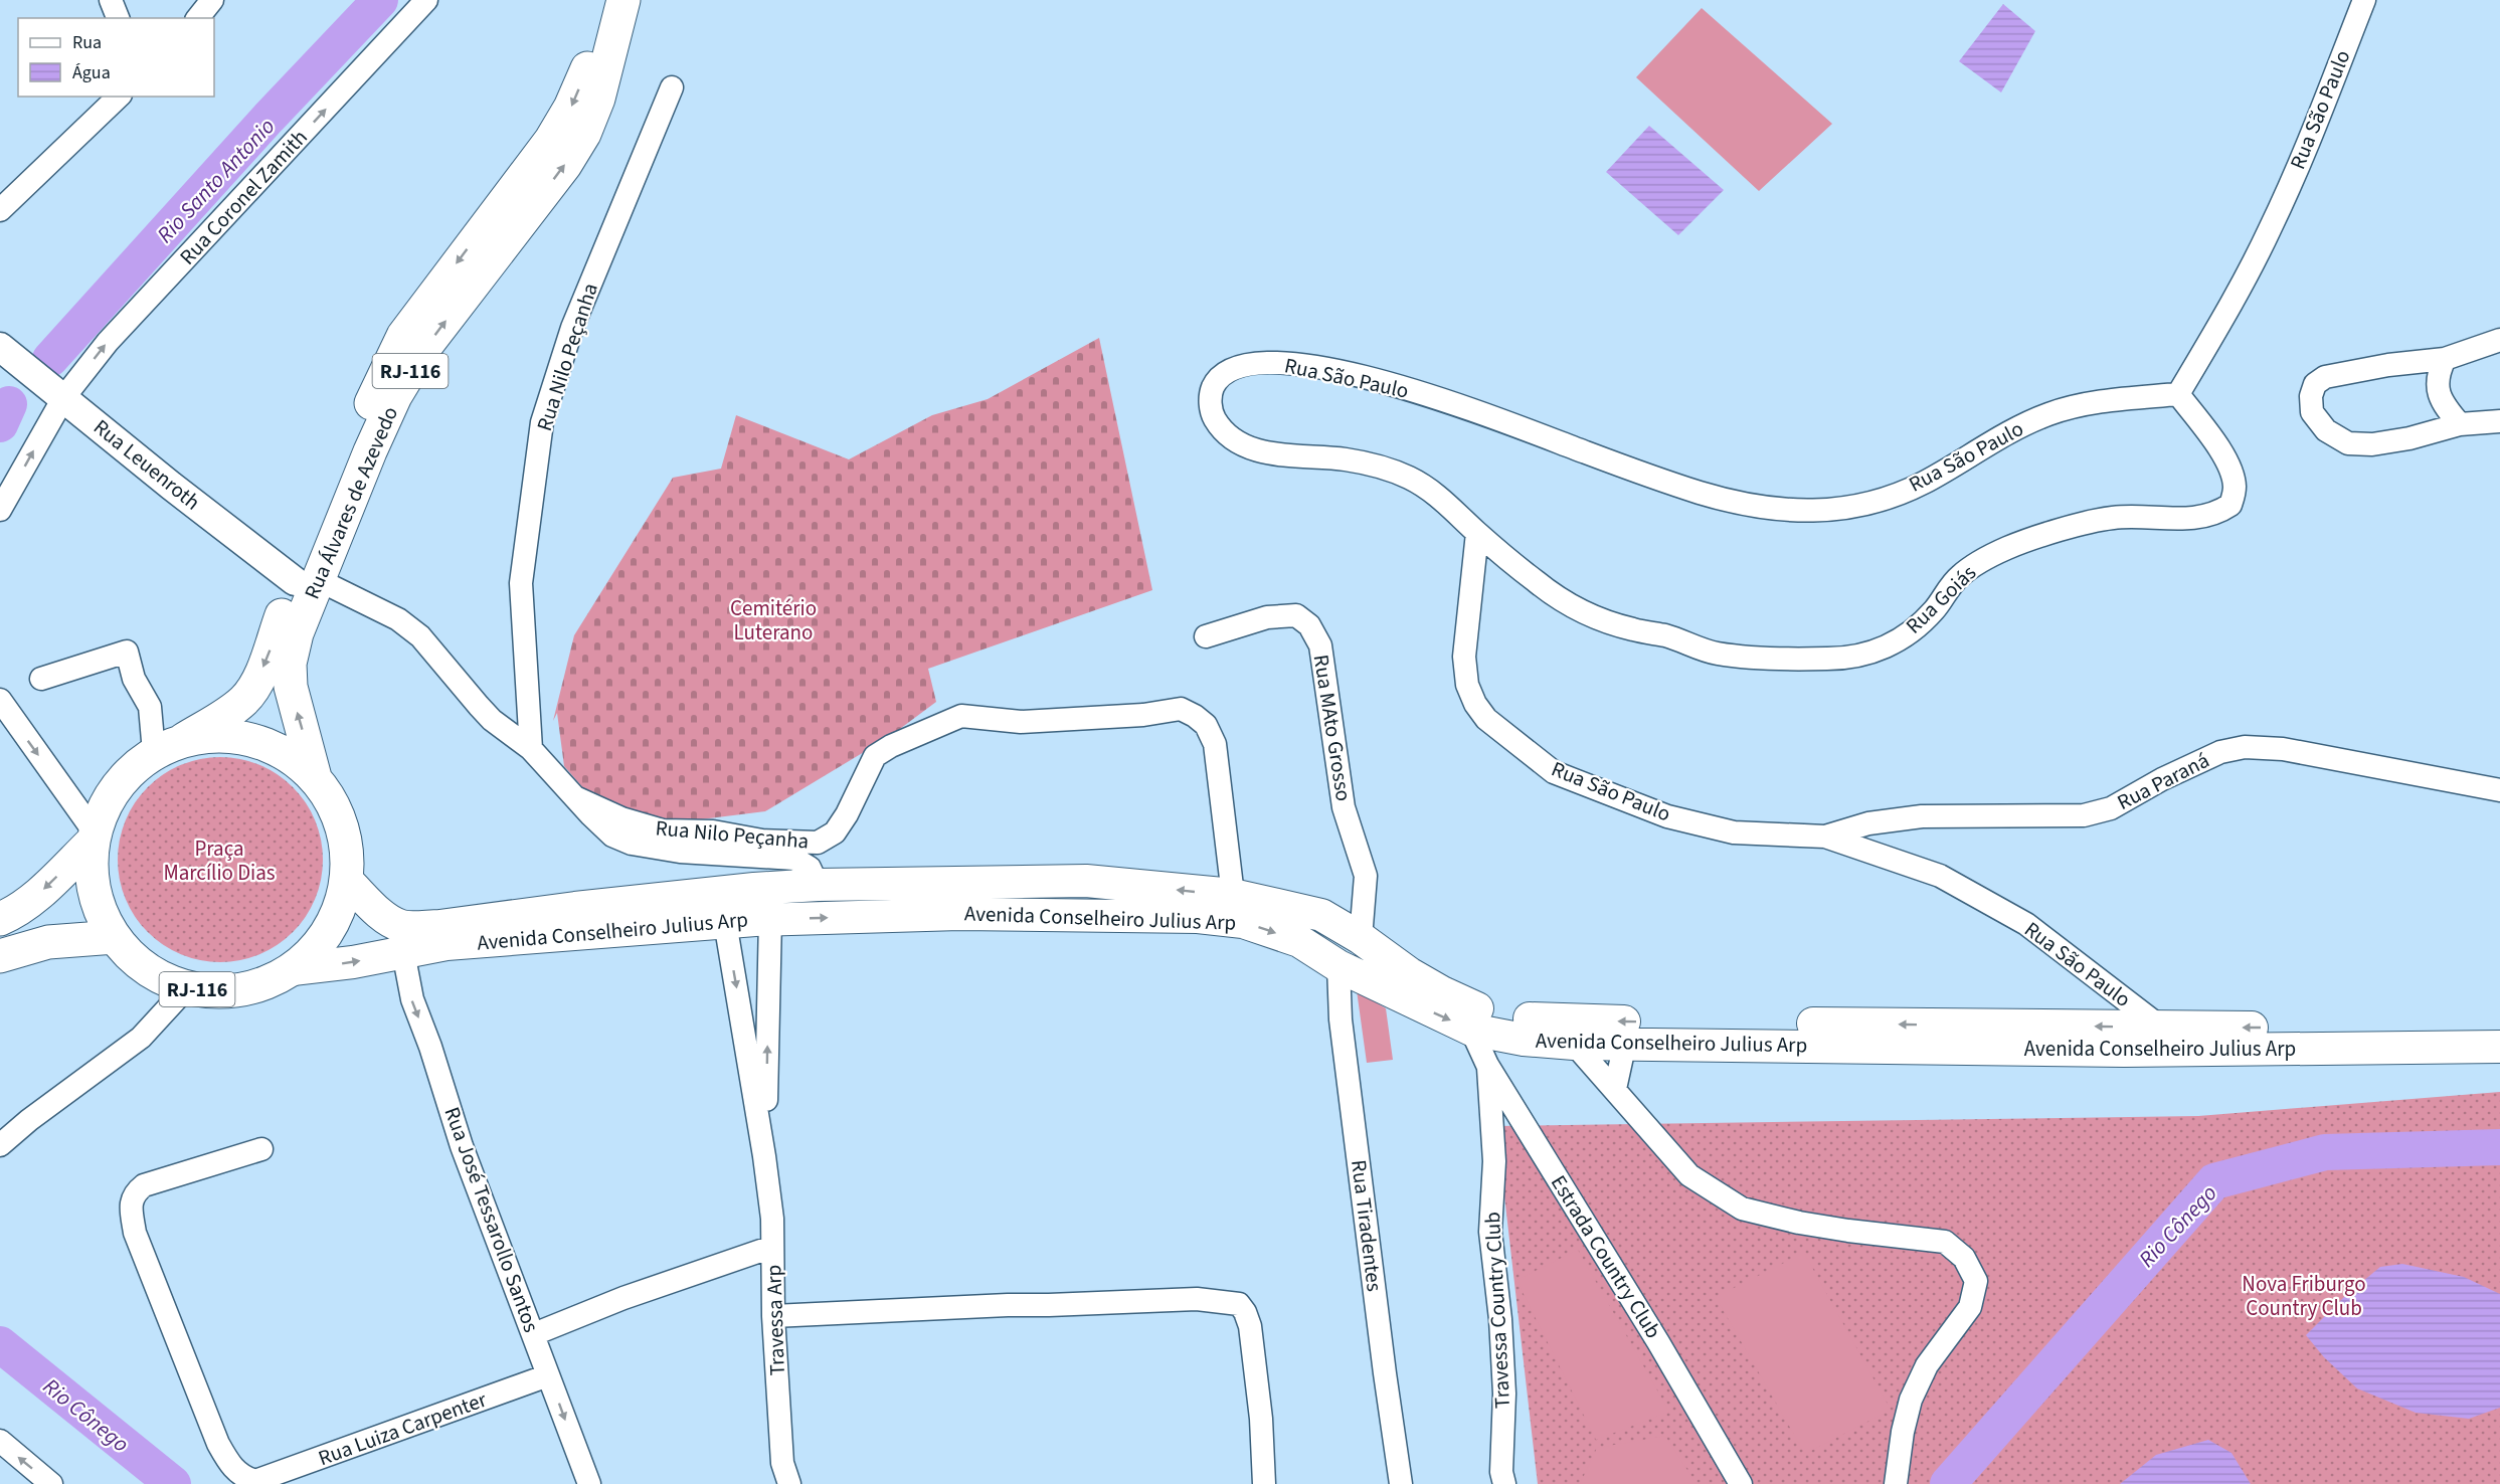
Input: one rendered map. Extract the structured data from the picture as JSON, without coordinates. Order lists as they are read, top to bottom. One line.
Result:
{"streets":{"main road":["RJ-116","Rua Álvares de Azevedo","Avenida Conselheiro Julius Arp"],"street":["Rua São Paulo","Rua Coronel Zamith","Rua Nilo Peçanha","Rua Leuenroth","Rua Goiás","Rua MAto Grosso","Rua Paraná","Rua José Tessarollo Santos","Rua Tiradentes","Estrada Country Club","Travessa Country Club","Travessa Arp","Rua Luiza Carpenter"]},"crossings":[["Rua São Paulo","Rua Goiás"],["Rua São Paulo","Rua Paraná"],["Rua São Paulo","Avenida Conselheiro Julius Arp"],["Rua Coronel Zamith","Rua Leuenroth"],["Rua Nilo Peçanha","Rua Leuenroth"],["Rua Nilo Peçanha","Rua Álvares de Azevedo"],["Rua Nilo Peçanha","Avenida Conselheiro Julius Arp"],["RJ-116","Rua Álvares de Azevedo"],["RJ-116","Avenida Conselheiro Julius Arp"],["Rua Leuenroth","Rua Álvares de Azevedo"],["Rua MAto Grosso","Avenida Conselheiro Julius Arp"],["Avenida Conselheiro Julius Arp","Rua José Tessarollo Santos"],["Avenida Conselheiro Julius Arp","Rua Tiradentes"],["Avenida Conselheiro Julius Arp","Estrada Country Club"],["Avenida Conselheiro Julius Arp","Travessa Arp"],["Rua José Tessarollo Santos","Rua Luiza Carpenter"],["Estrada Country Club","Travessa Country Club"]],"one_way":["Rua Coronel Zamith","Rua José Tessarollo Santos"],"water":["Rio Santo Antonio","Rio Cônego"],"parks":["Cemitério Luterano","Praça Marcílio Dias","Nova Friburgo Country Club"],"legend":["Rua","Água"]}
